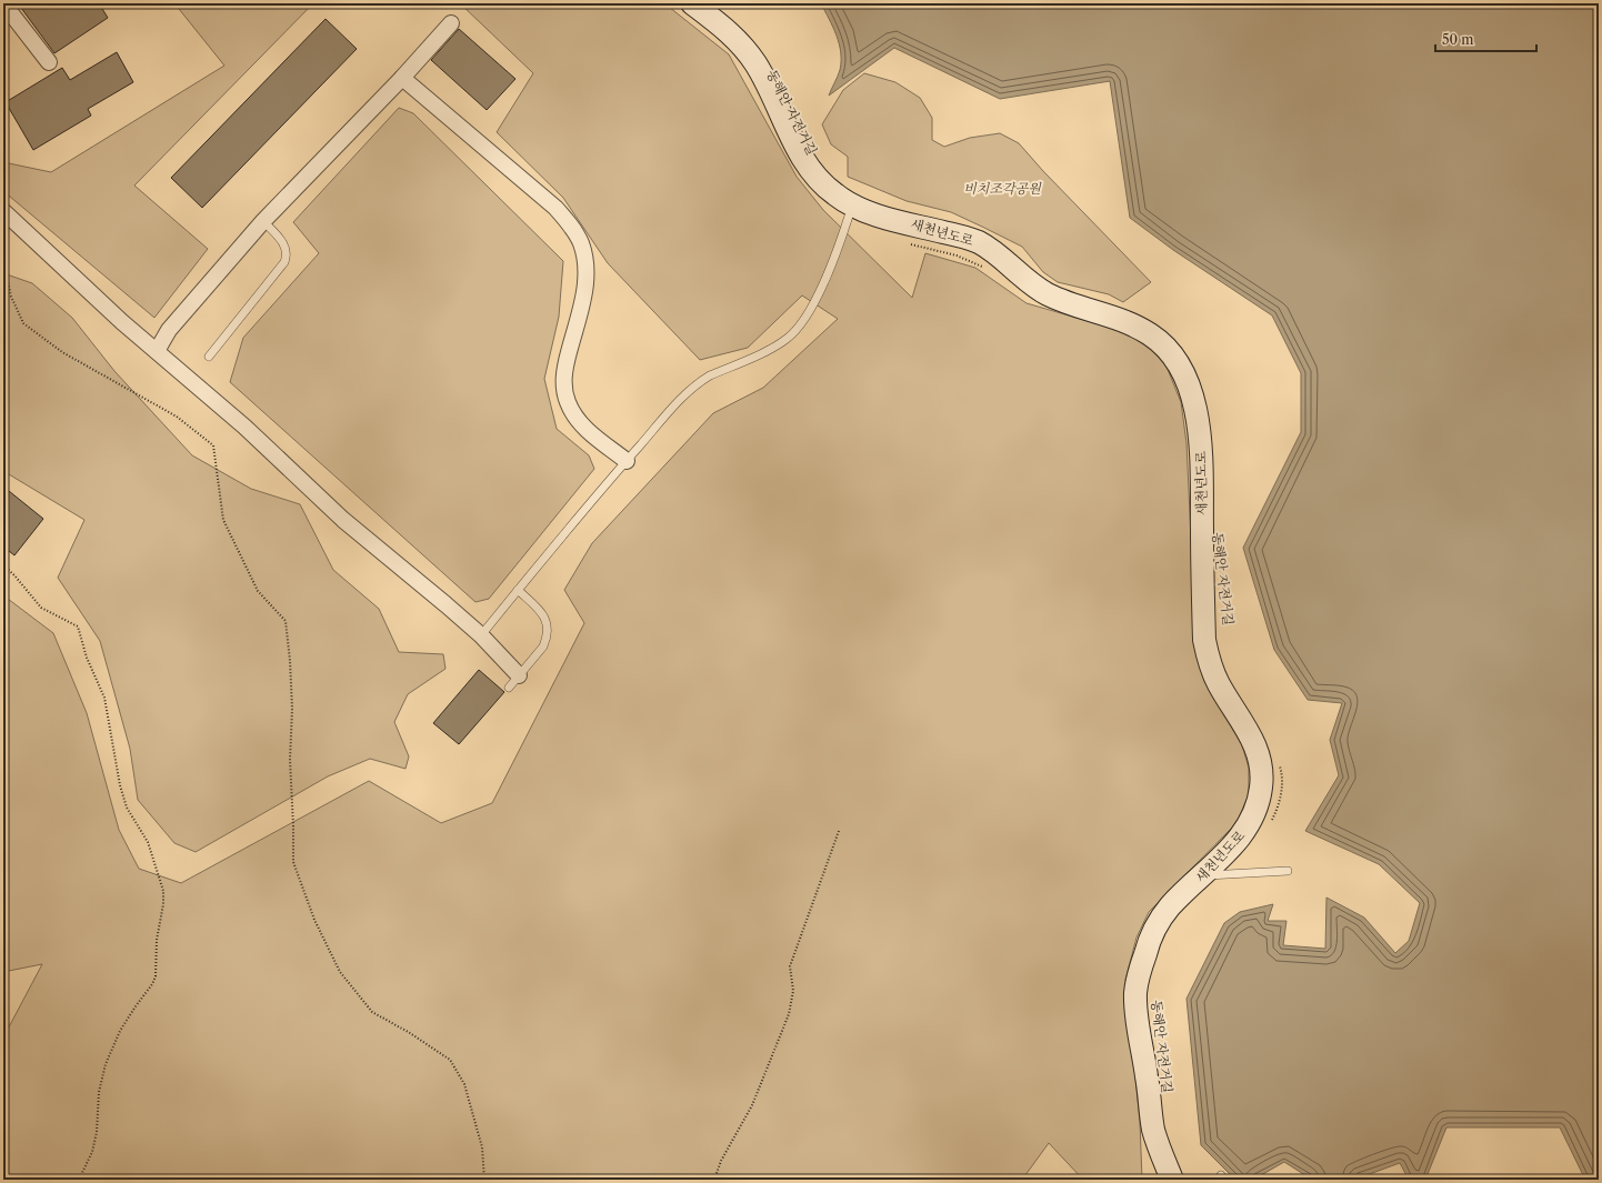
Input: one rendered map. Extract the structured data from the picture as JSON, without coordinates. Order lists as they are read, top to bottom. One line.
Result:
{"streets":{"street":["새천년도로"]},"parks":["비치조각공원"],"scale_bar":"50 m"}
